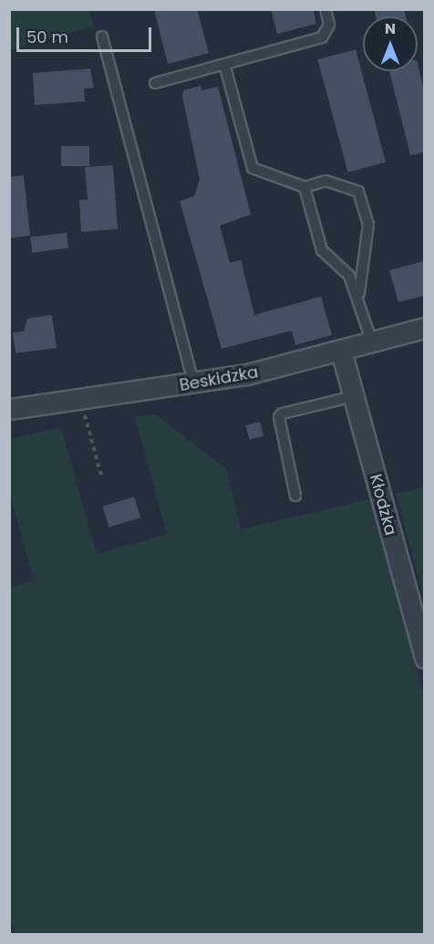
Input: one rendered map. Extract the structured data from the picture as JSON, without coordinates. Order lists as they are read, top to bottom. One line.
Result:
{"streets":{"street":["Beskidzka","Kłodzka"]},"crossings":[["Beskidzka","Kłodzka"]],"scale_bar":"50 m","north":"top"}
